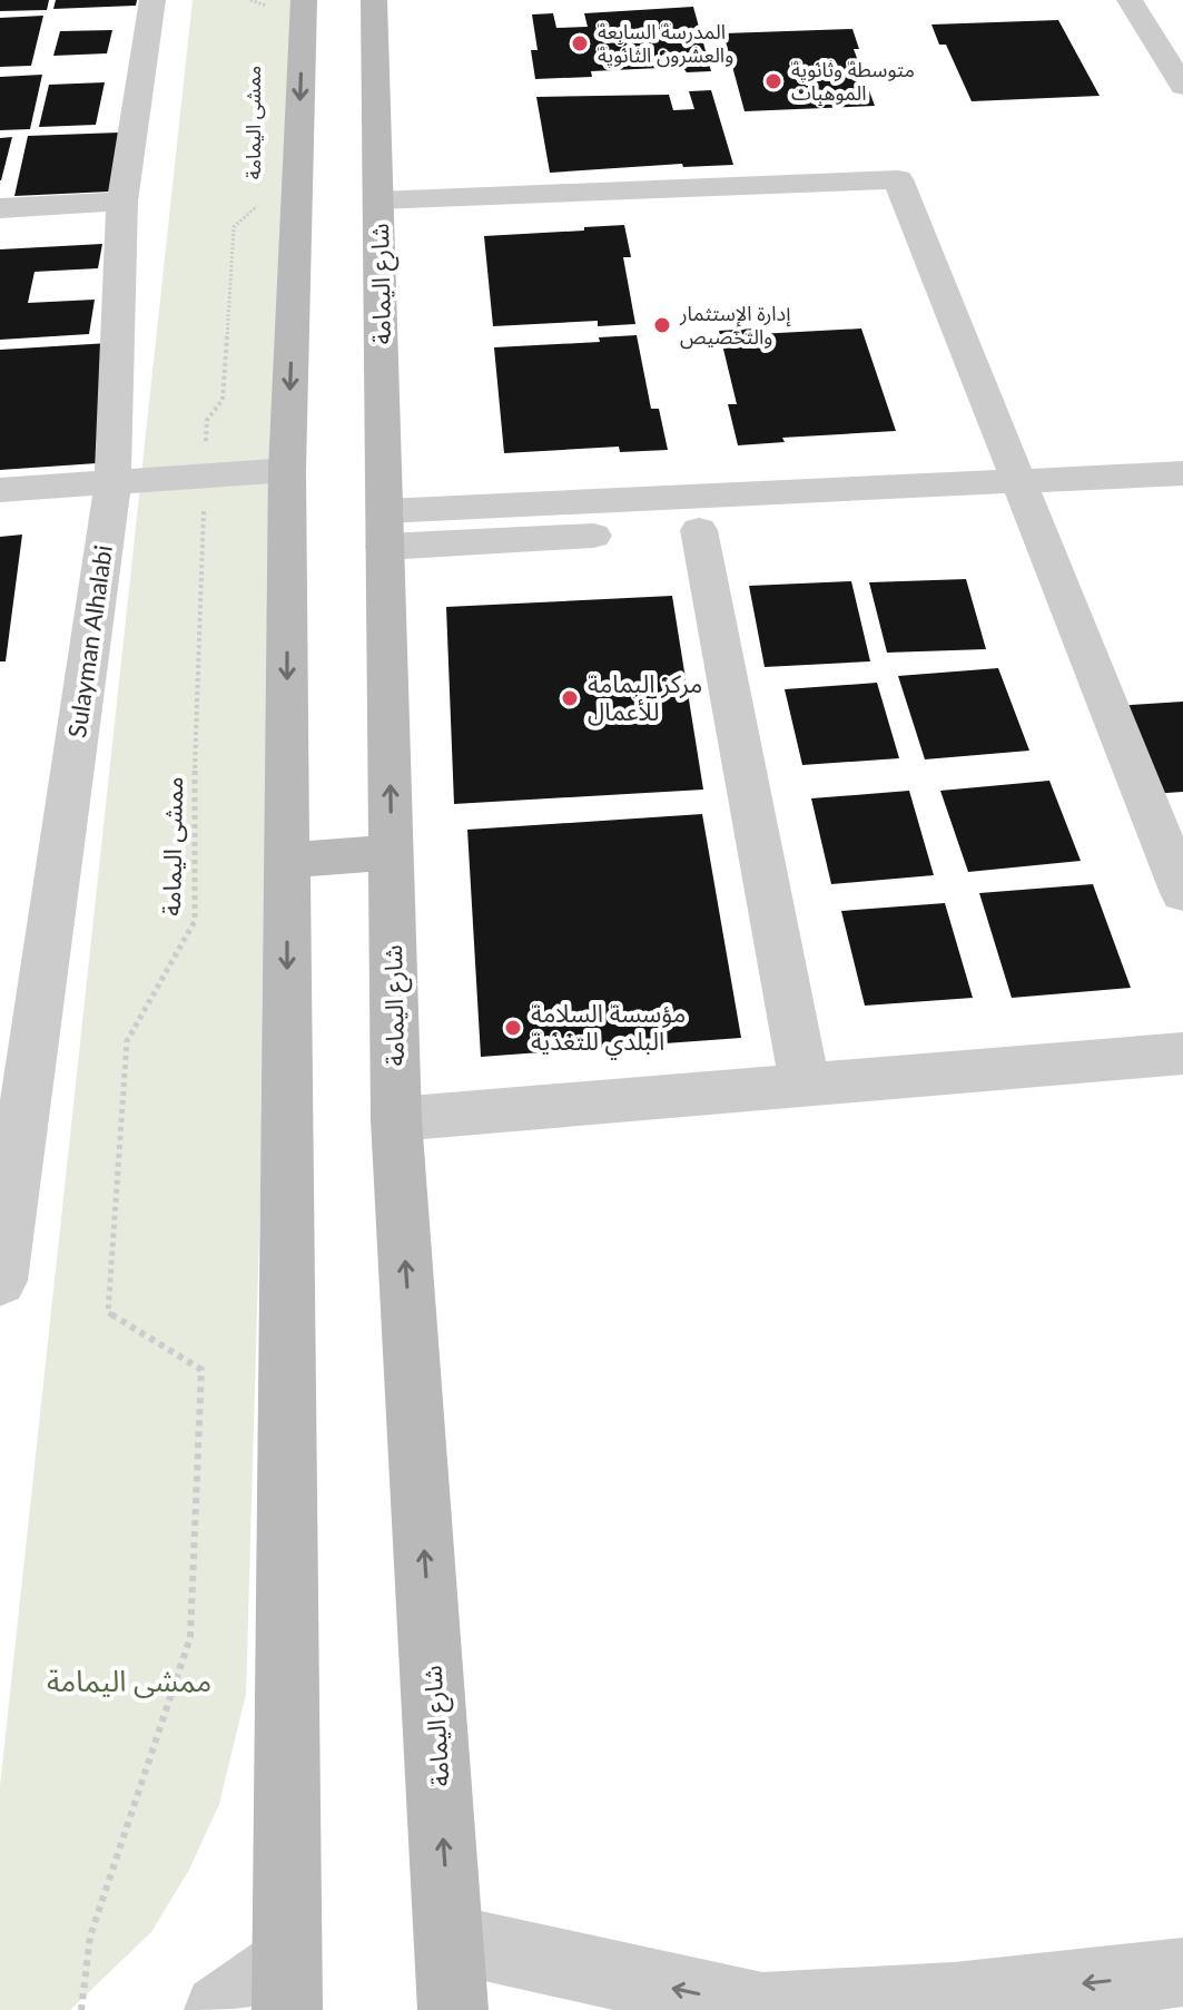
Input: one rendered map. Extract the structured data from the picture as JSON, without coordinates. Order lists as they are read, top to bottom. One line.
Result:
{"streets":{"main road":["شارع اليمامة"],"street":["Sulayman Alhalabi"],"path":["ممشى اليمامة"]},"parks":["ممشى اليمامة"],"places":["المدرسة السابعة والعشرون الثانوية","متوسطة وثانوية الموهبات","إدارة الإستثمار والتخصيص","مركز اليمامة للأعمال","مؤسسة السلامة البلدي للتغذية"]}
